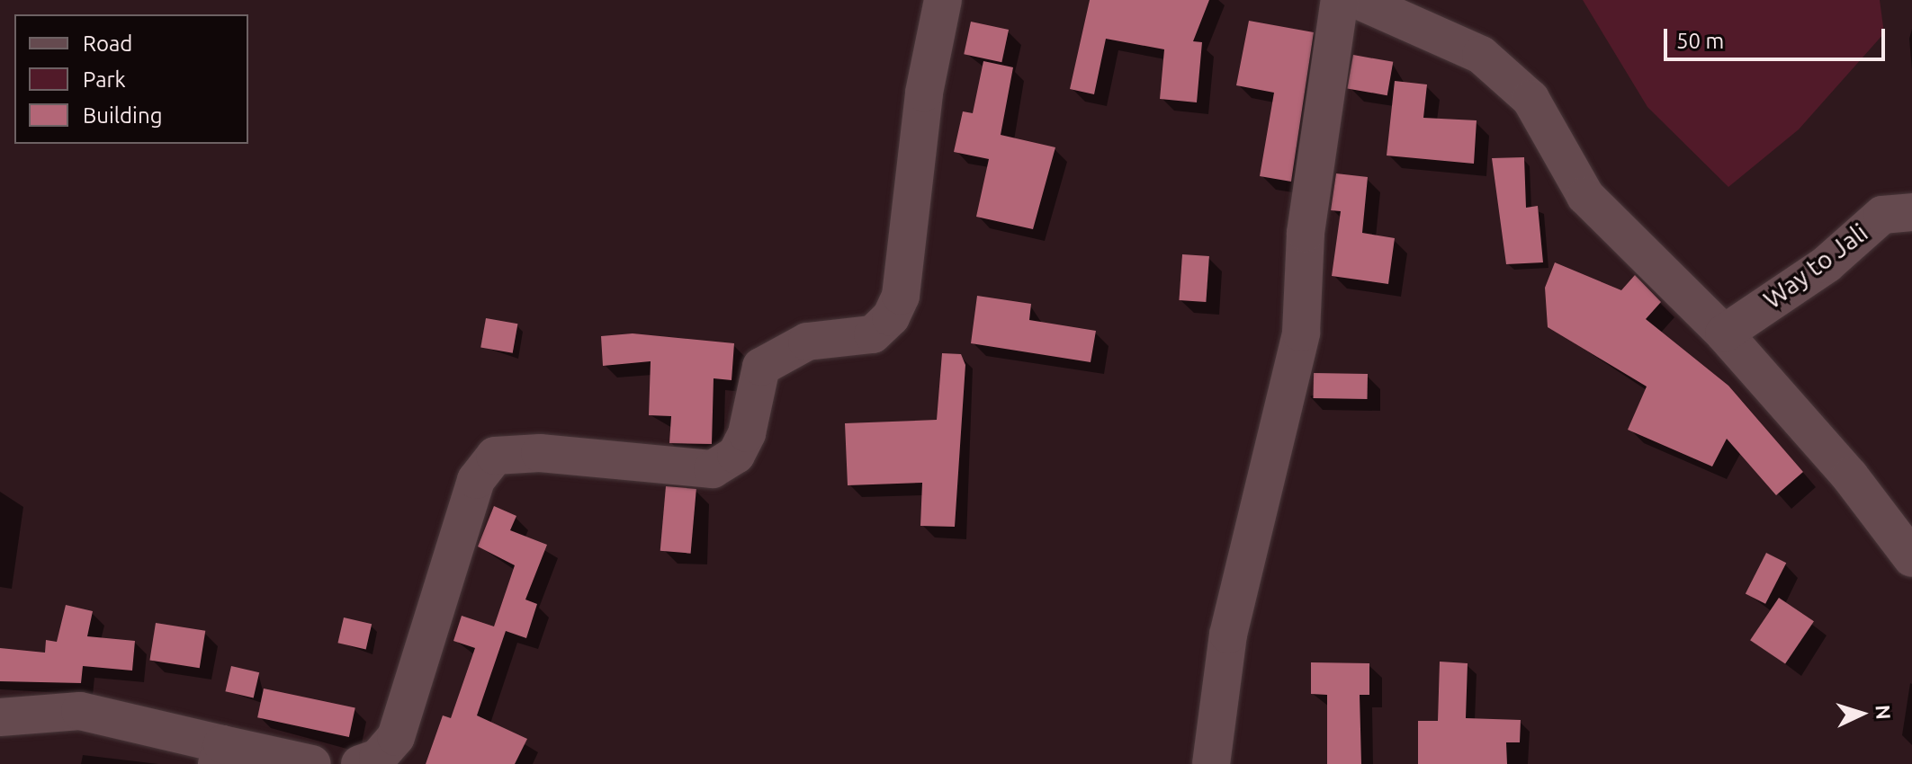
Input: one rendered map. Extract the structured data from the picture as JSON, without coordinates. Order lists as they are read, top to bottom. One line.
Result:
{"streets":{"street":["Way to Jali"]},"legend":["Road","Park","Building"],"scale_bar":"50 m","north":"right"}
